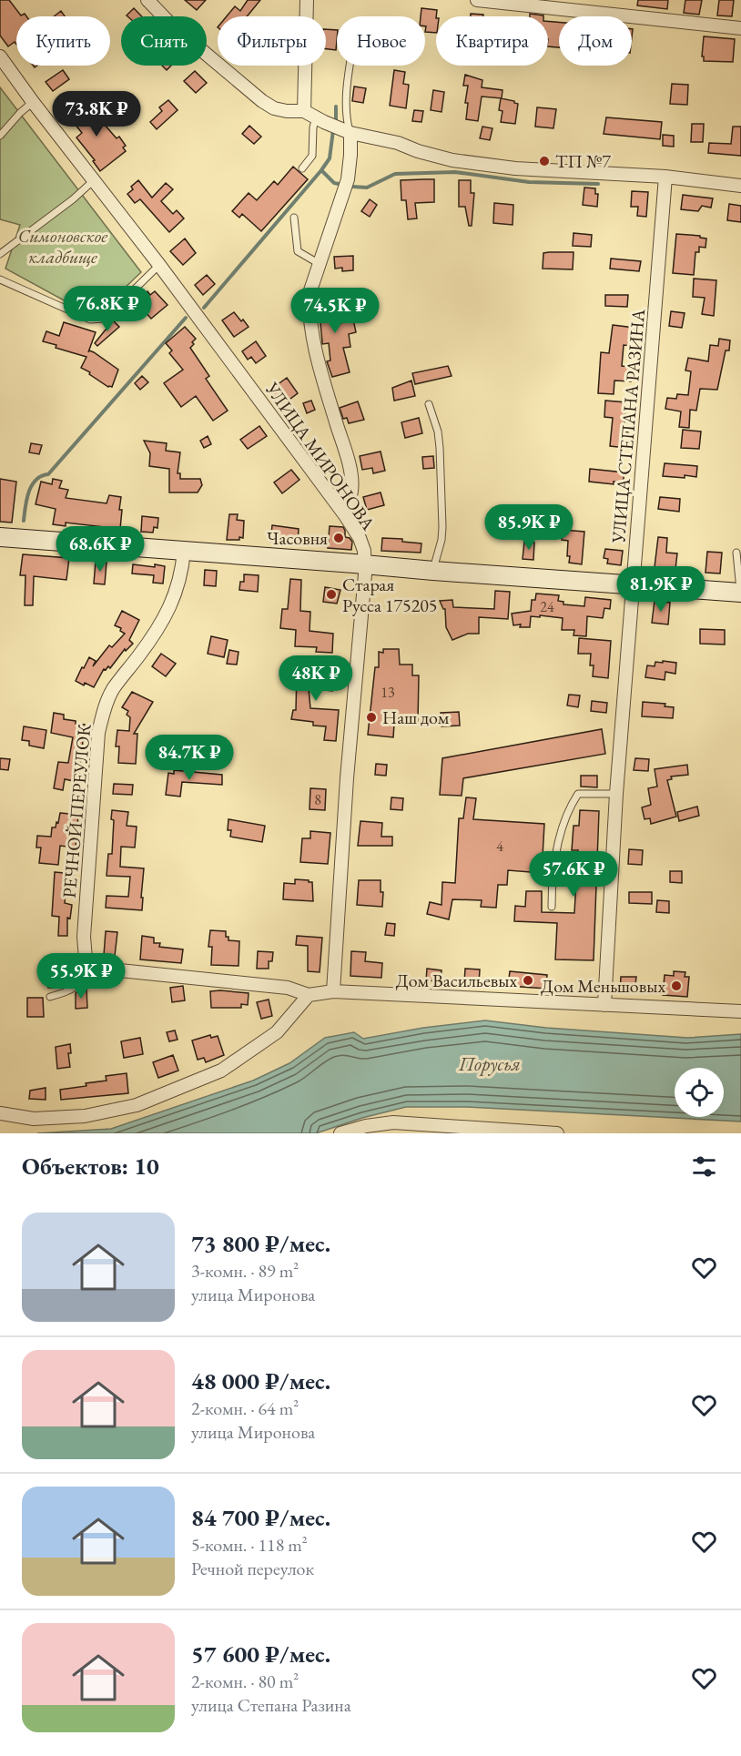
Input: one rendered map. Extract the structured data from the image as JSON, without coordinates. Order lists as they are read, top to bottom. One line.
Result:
{"streets":{"street":["УЛИЦА СТЕПАНА РАЗИНА","УЛИЦА МИРОНОВА","РЕЧНОЙ ПЕРЕУЛОК"]},"water":["Порусья"],"parks":["Симоновское кладбище"],"places":["ТП №7","Часовня","Старая Русса 175205","Наш дом","Дом Васильевых","Дом Меньшовых"],"house_numbers":["24","13","8","4"],"page":{"chip":["Купить","Снять","Фильтры","Новое","Квартира","Дом"],"price":["73.8K ₽","76.8K ₽","74.5K ₽","85.9K ₽","68.6K ₽","81.9K ₽","48K ₽","84.7K ₽","57.6K ₽","55.9K ₽"],"heading":"Объектов: 10","list":[{"name":"73 800 ₽/мес.","note":"3-комн. · 89 m² · улица Миронова"},{"name":"48 000 ₽/мес.","note":"2-комн. · 64 m² · улица Миронова"},{"name":"84 700 ₽/мес.","note":"5-комн. · 118 m² · Речной переулок"},{"name":"57 600 ₽/мес.","note":"2-комн. · 80 m² · улица Степана Разина"}]}}
